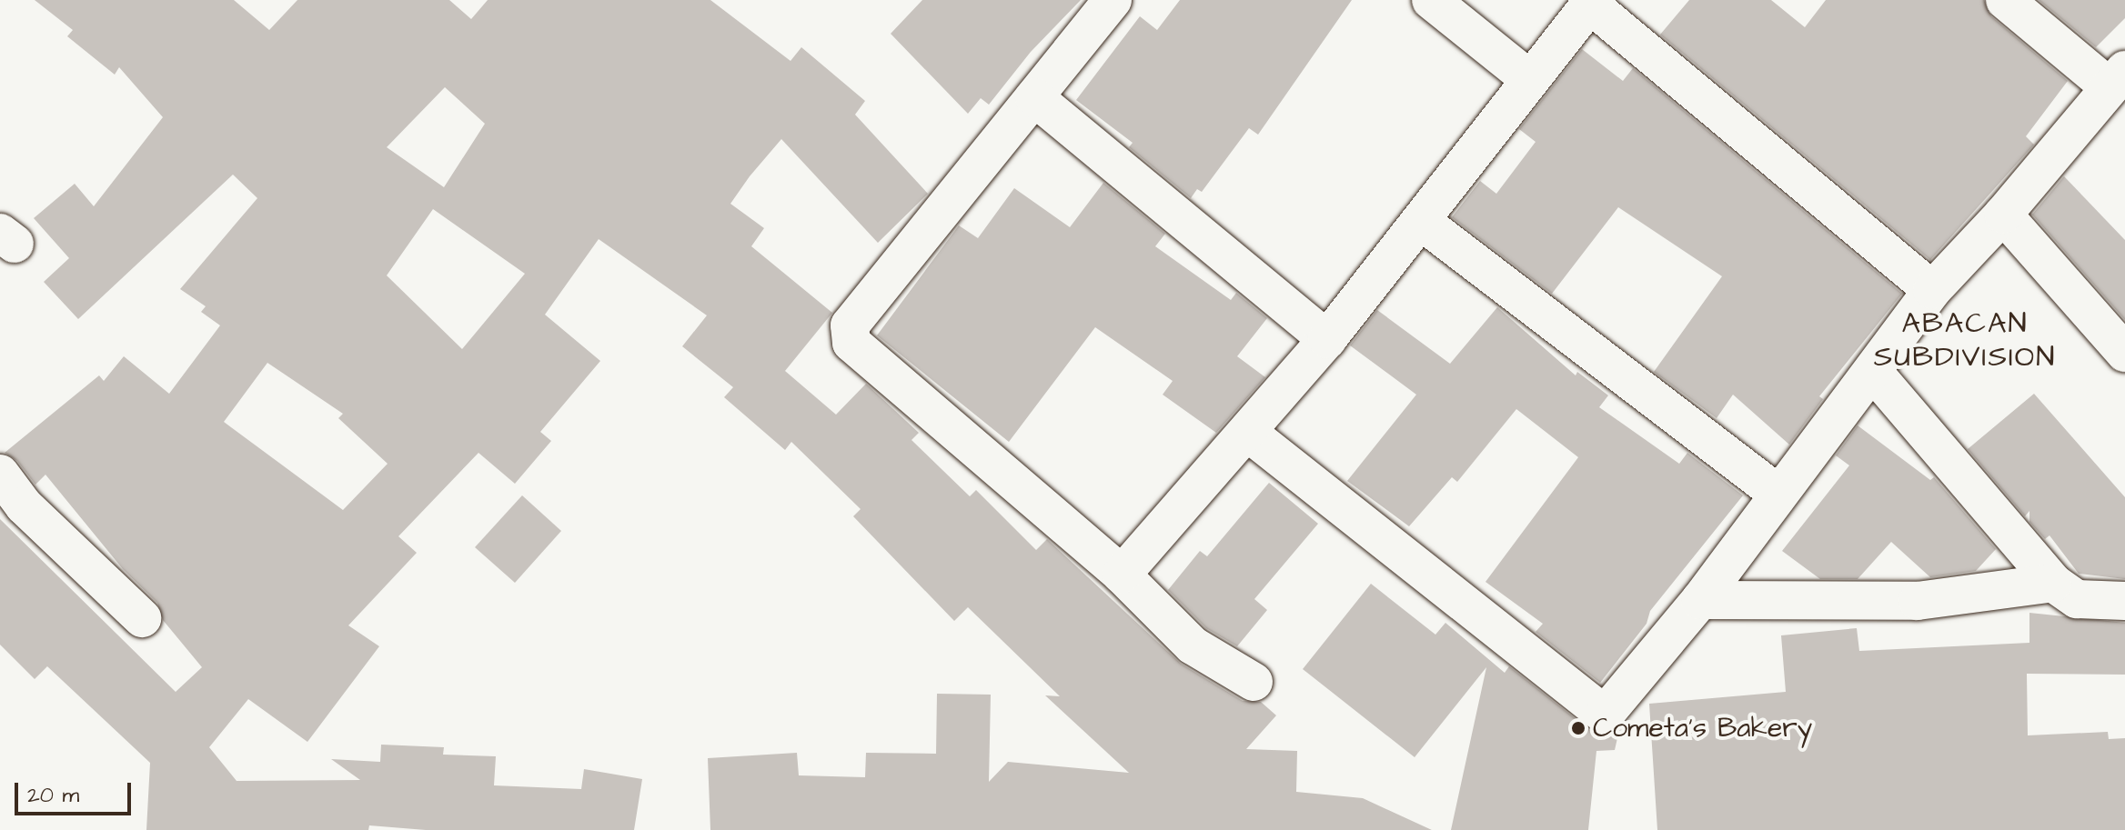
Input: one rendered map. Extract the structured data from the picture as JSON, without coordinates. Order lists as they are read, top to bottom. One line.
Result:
{"districts":["ABACAN SUBDIVISION"],"places":["Cometa's Bakery"],"scale_bar":"20 m"}
